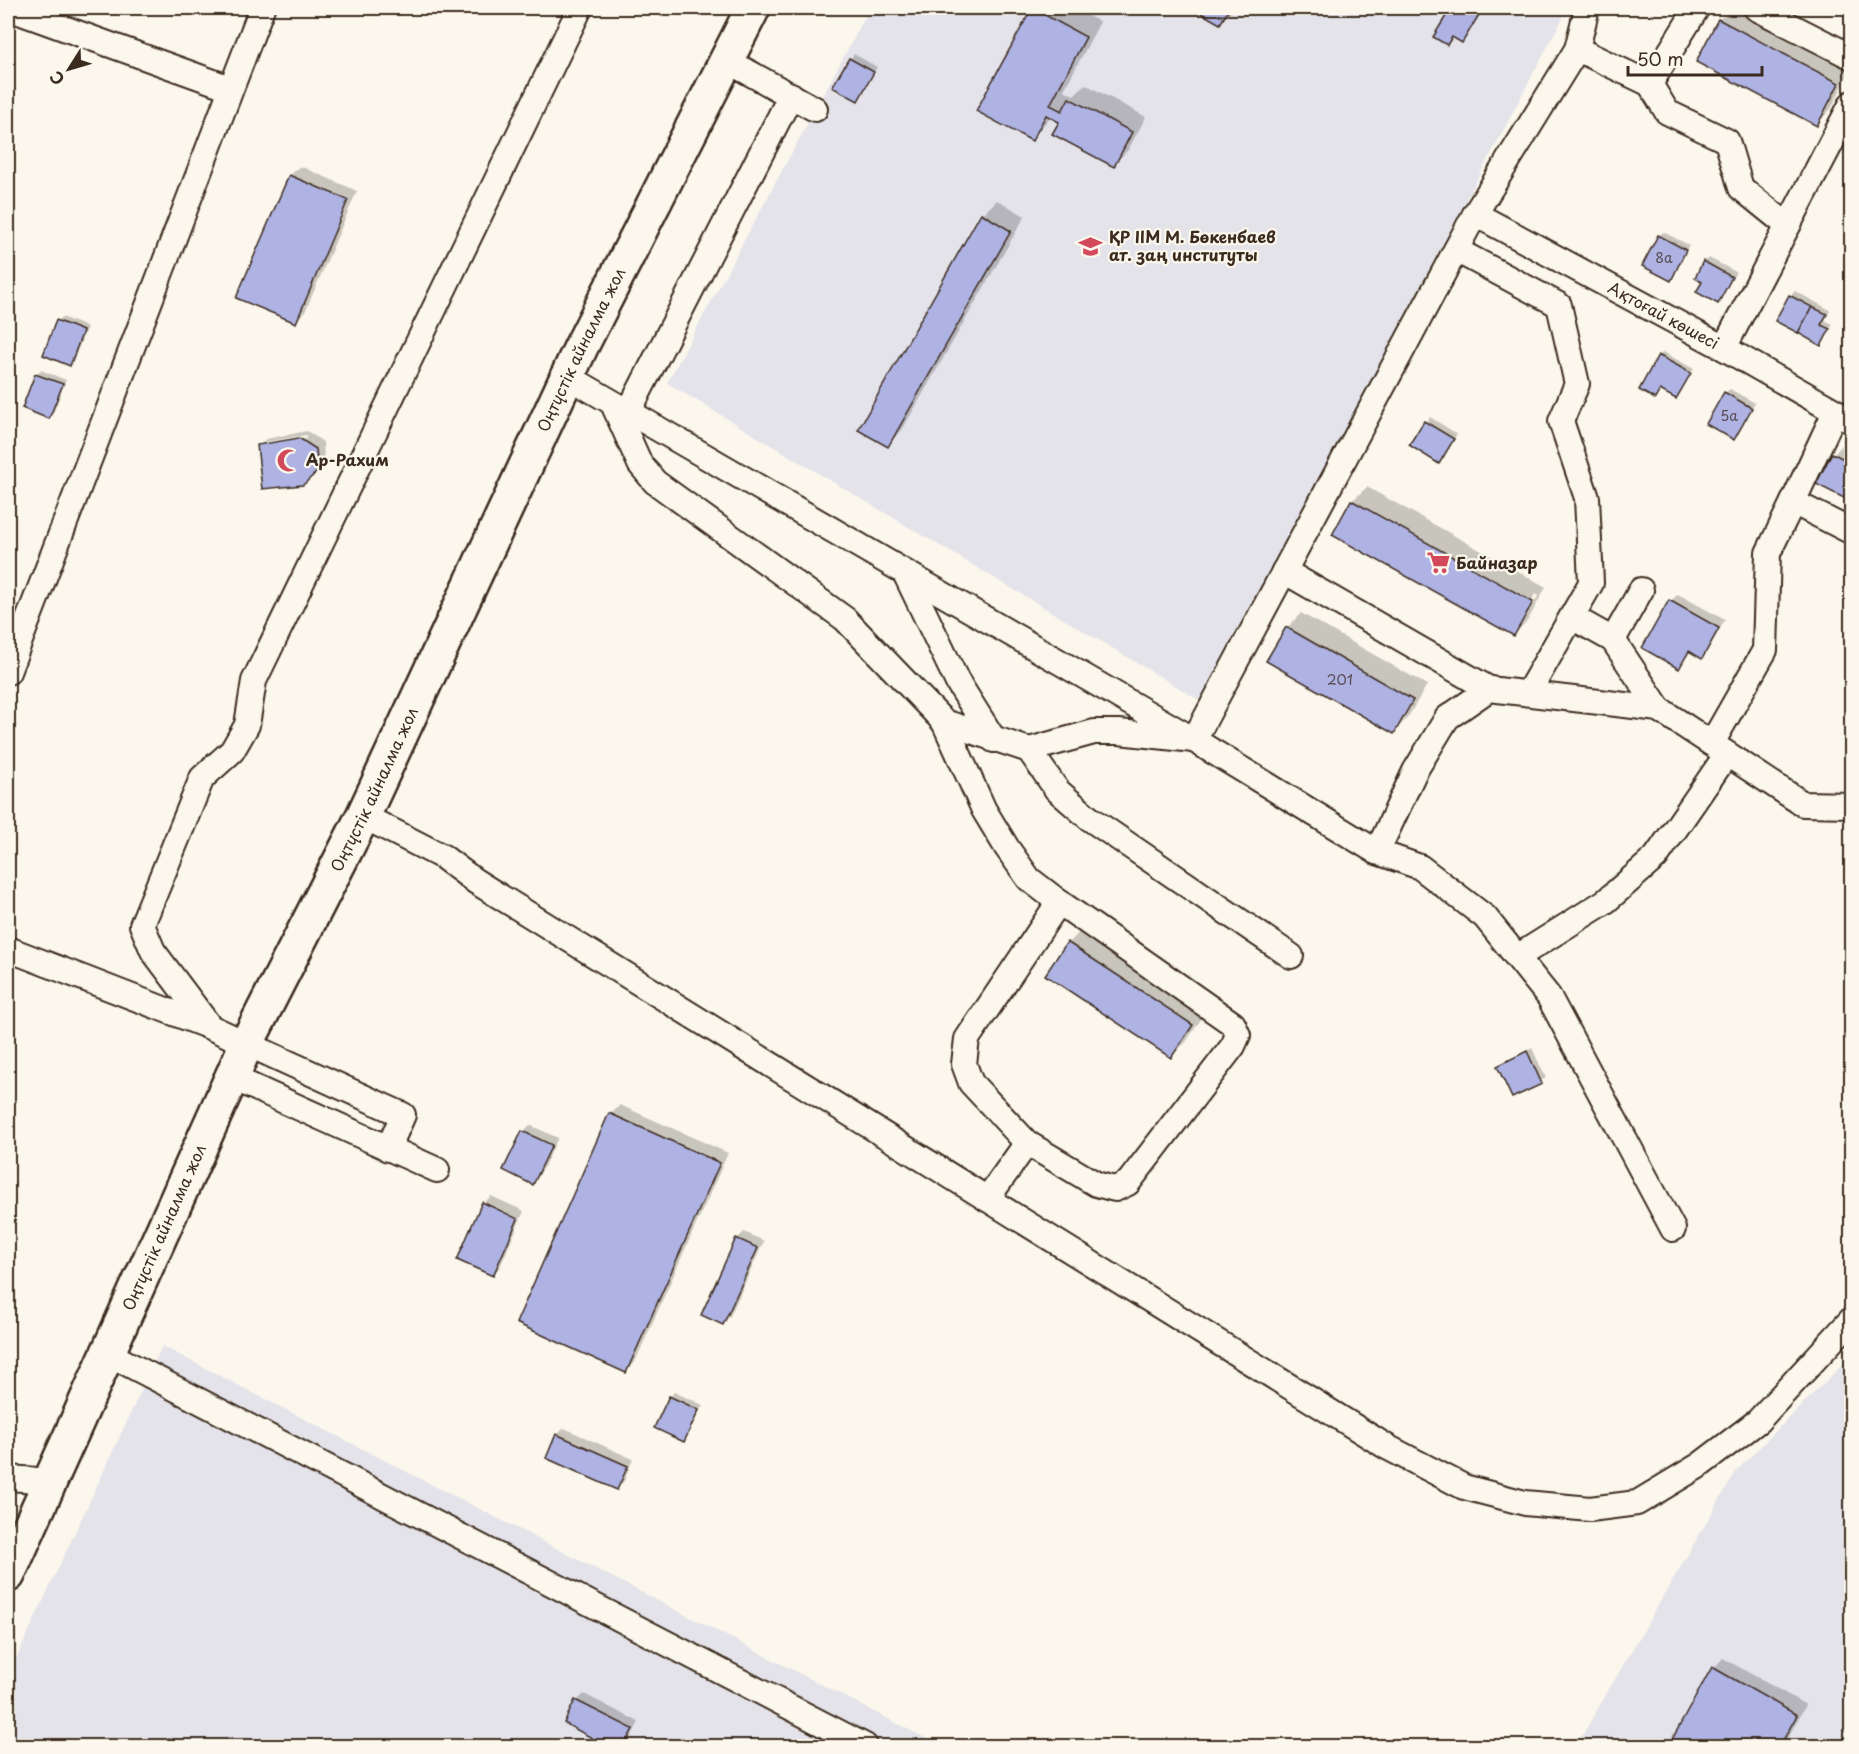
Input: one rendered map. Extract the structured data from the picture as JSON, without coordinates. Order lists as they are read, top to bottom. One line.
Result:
{"streets":{"highway":["Оңтүстік айналма жол"],"street":["Ақтоғай көшесі"]},"places":{"school or university":["ҚР ІІМ М. Бөкенбаев ат. заң институты"],"mosque":["Ар-Рахим"],"supermarket":["Байназар"]},"house_numbers":["8а","5а","201"],"scale_bar":"50 m","north":"bottom left"}
